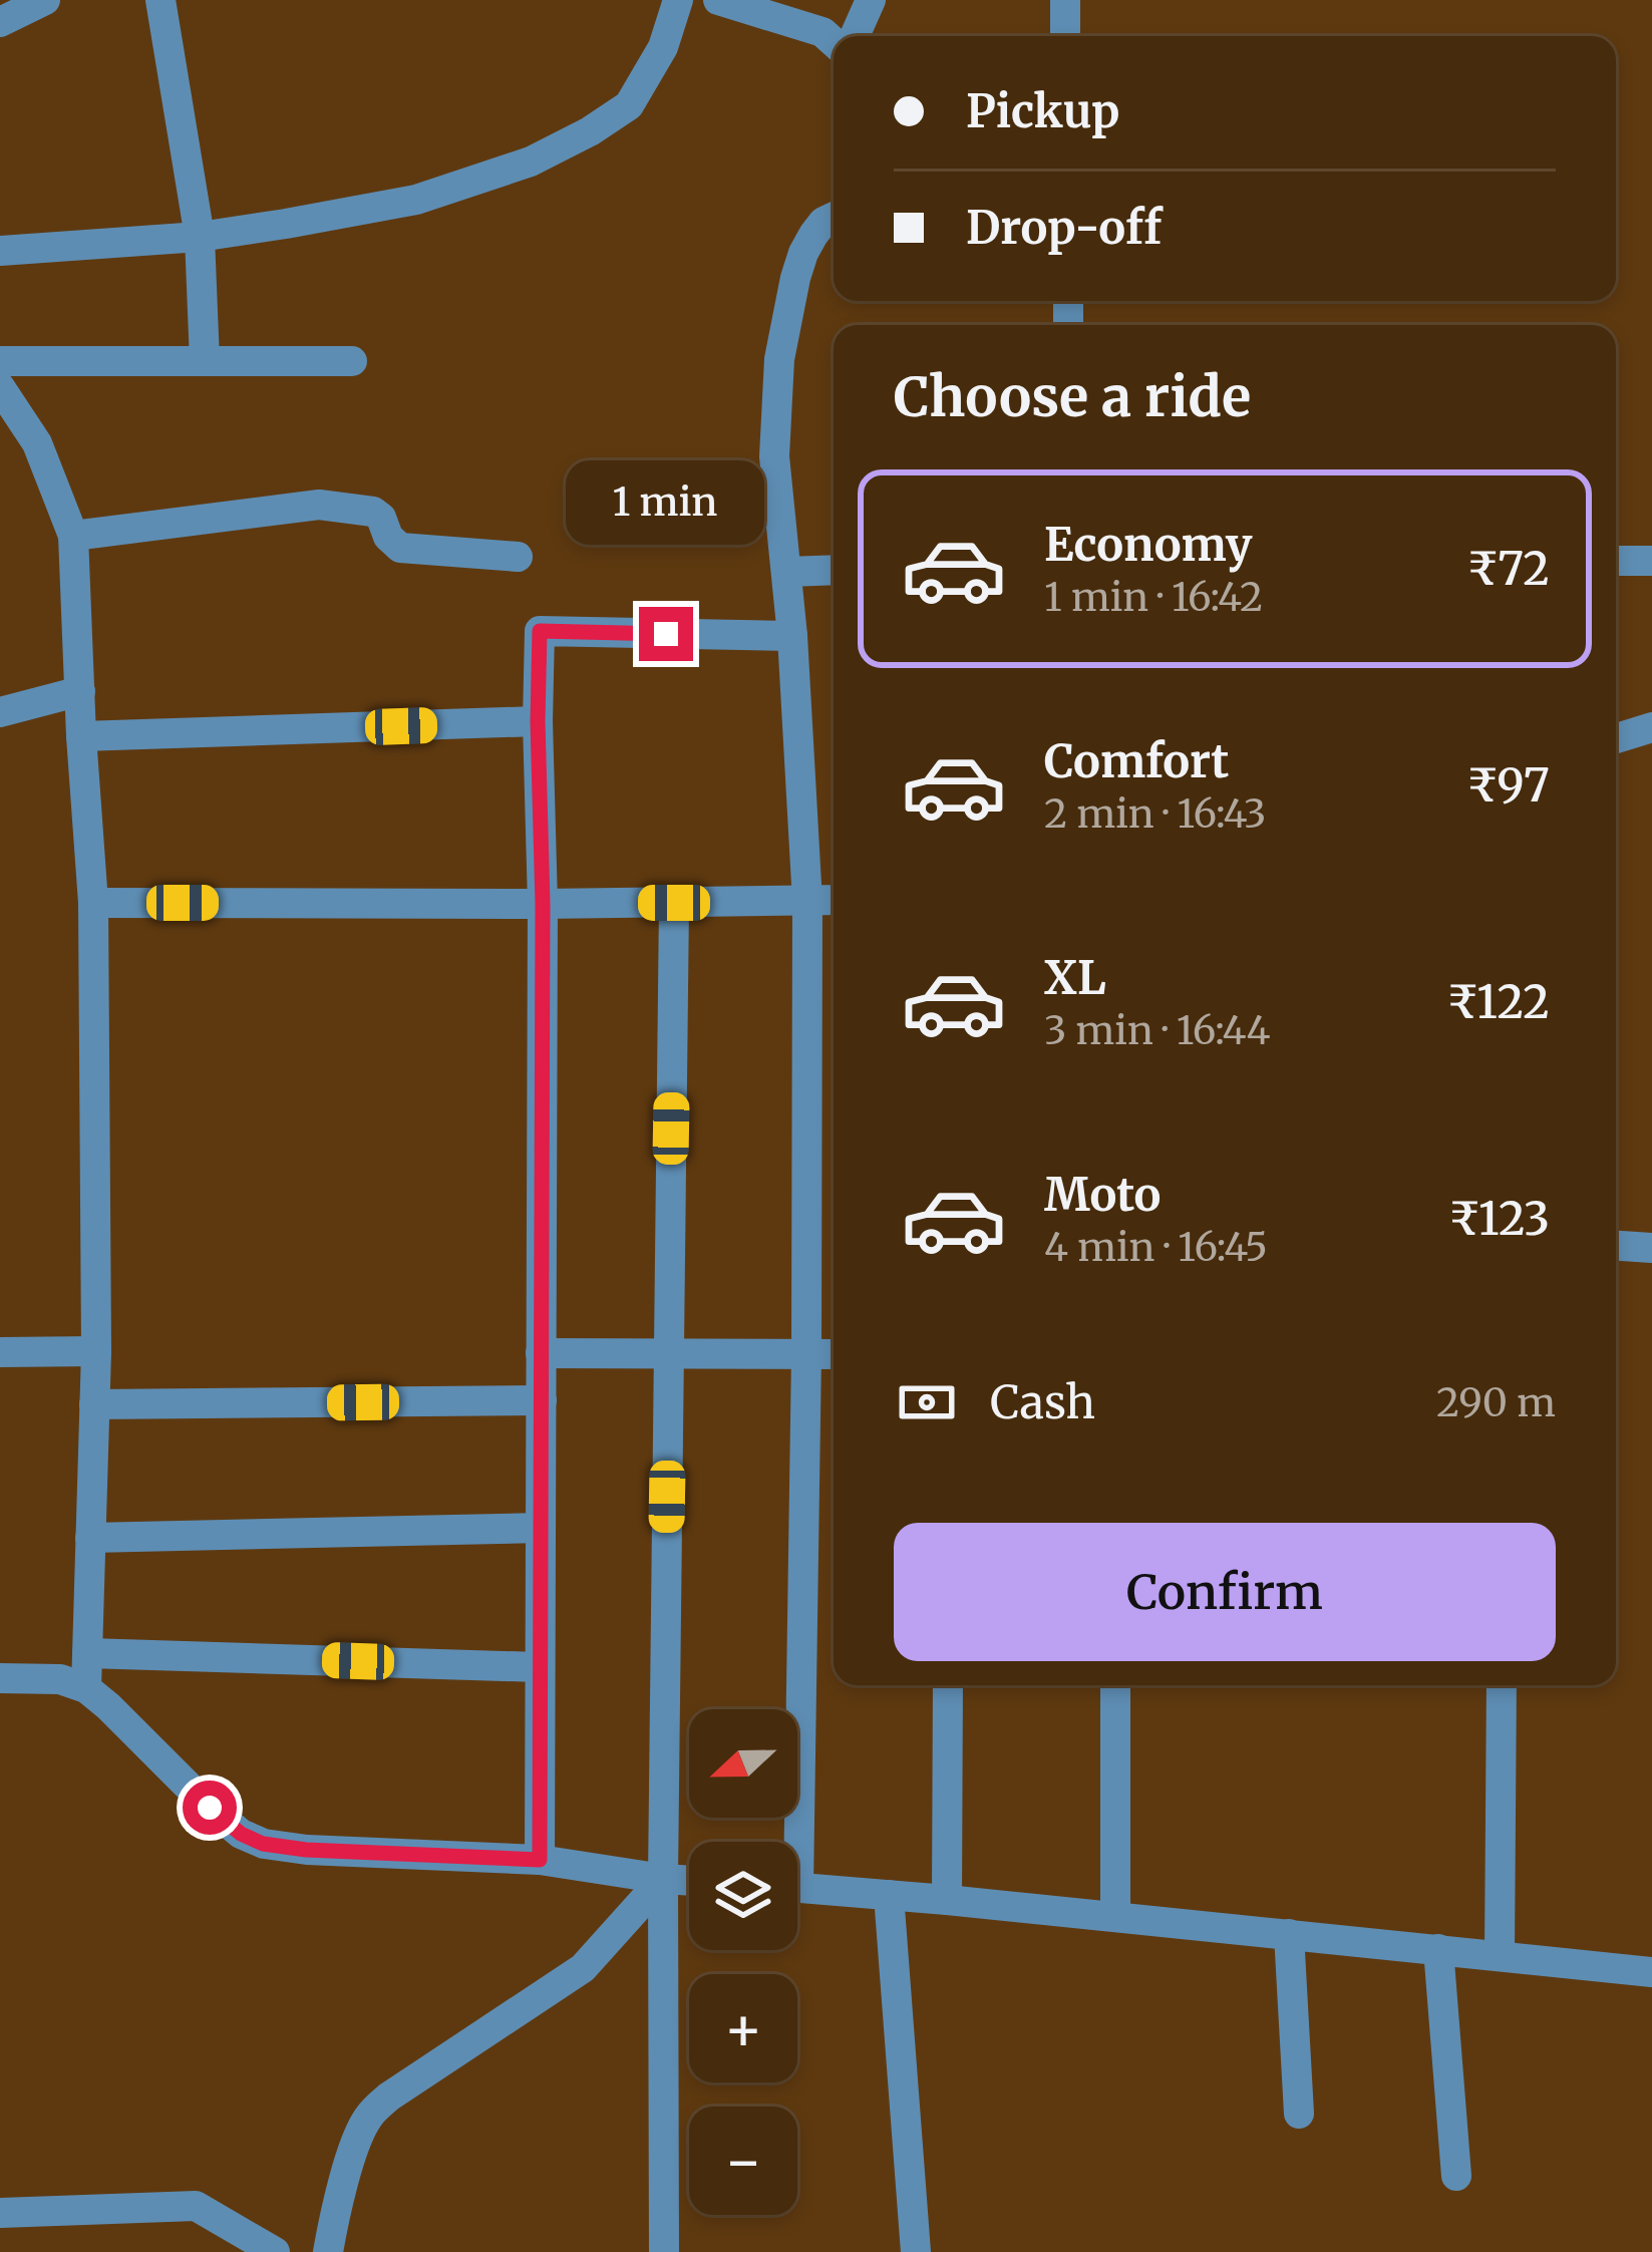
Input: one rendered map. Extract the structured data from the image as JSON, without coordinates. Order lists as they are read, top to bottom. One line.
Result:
{"north":"left","page":{"banner":["Pickup","Drop-off"],"heading":"Choose a ride","bubble":"1 min","list":[{"name":"Economy","note":"1 min · 16:42","value":"₹72"},{"name":"Comfort","note":"2 min · 16:43","value":"₹97"},{"name":"XL","note":"3 min · 16:44","value":"₹122"},{"name":"Moto","note":"4 min · 16:45","value":"₹123"}],"pay":["Cash","290 m"],"buttons":"Confirm","map_buttons":["+","−"]}}
